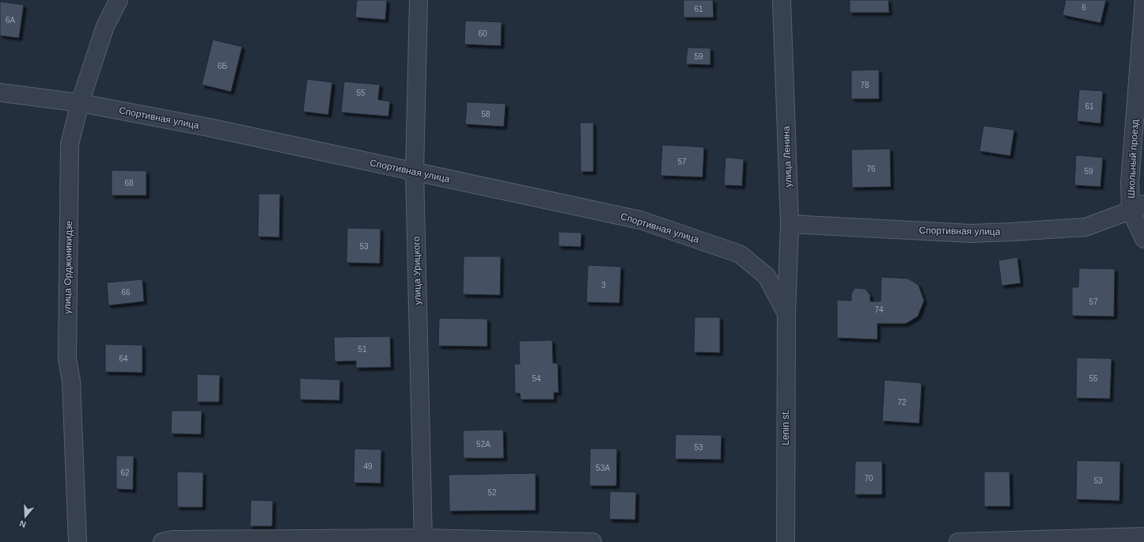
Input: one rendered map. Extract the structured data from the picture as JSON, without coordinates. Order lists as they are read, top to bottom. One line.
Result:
{"streets":{"street":["Спортивная улица","улица Ленина","Школьный проезд","улица Орджоникидзе","улица Урицкого","Lenin st."]},"crossings":[["Спортивная улица","улица Ленина"],["Спортивная улица","Школьный проезд"],["Спортивная улица","улица Орджоникидзе"],["Спортивная улица","улица Урицкого"],["Спортивная улица","Lenin st."],["улица Ленина","Lenin st."]],"house_numbers":["6","61","6А","60","59","6Б","78","55","61","58","57","76","59","68","53","3","66","57","74","51","64","54","55","72","52А","53","49","53А","62","70","53","52"],"north":"bottom"}
